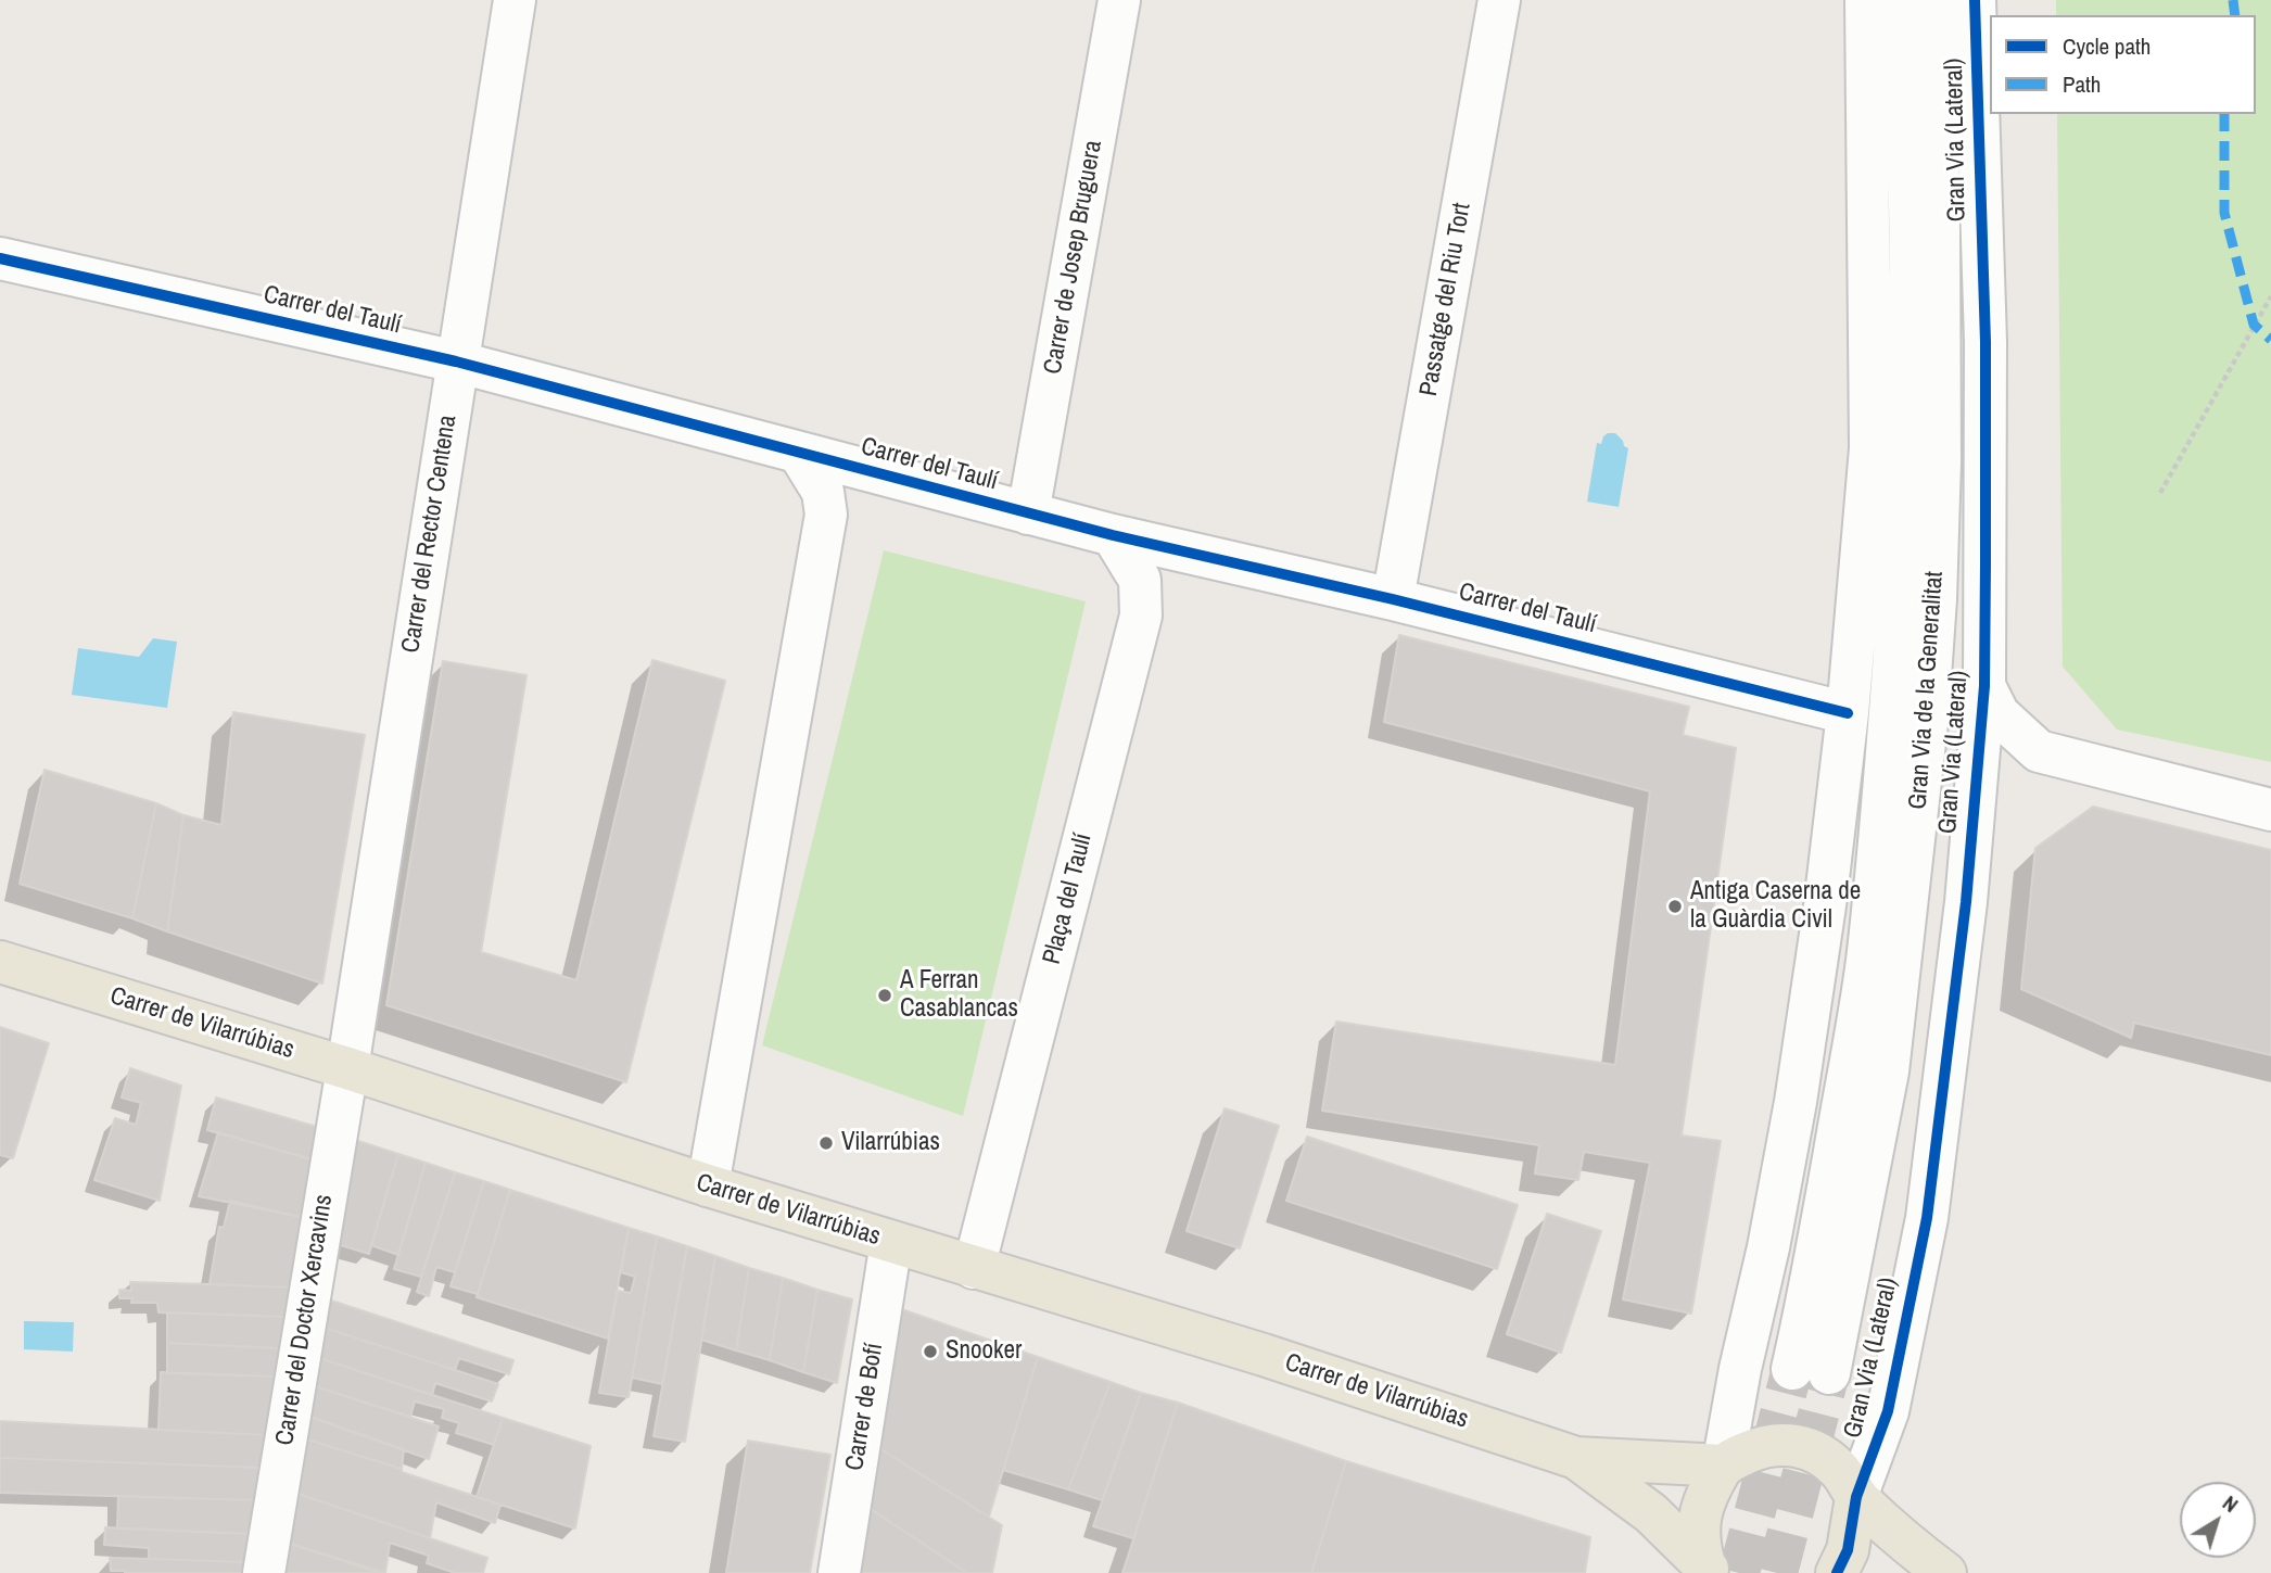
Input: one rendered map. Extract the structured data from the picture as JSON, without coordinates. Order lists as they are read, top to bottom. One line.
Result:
{"streets":{"main road":["Carrer de Vilarrúbias"],"street":["Gran Via (Lateral)","Carrer de Josep Bruguera","Passatge del Riu Tort","Carrer del Taulí","Carrer del Rector Centena","Gran Via de la Generalitat","Plaça del Taulí","Carrer del Doctor Xercavins","Carrer de Bofí"]},"crossings":[["Carrer de Josep Bruguera","Carrer del Taulí"],["Passatge del Riu Tort","Carrer del Taulí"],["Carrer del Taulí","Carrer del Rector Centena"],["Carrer del Taulí","Plaça del Taulí"],["Carrer del Rector Centena","Carrer de Vilarrúbias"],["Carrer del Rector Centena","Carrer del Doctor Xercavins"],["Plaça del Taulí","Carrer de Vilarrúbias"],["Carrer de Vilarrúbias","Carrer del Doctor Xercavins"],["Carrer de Vilarrúbias","Carrer de Bofí"]],"places":["Antiga Caserna de la Guàrdia Civil","A Ferran Casablancas","Vilarrúbias","Snooker"],"legend":["Cycle path","Path"],"north":"top right"}
